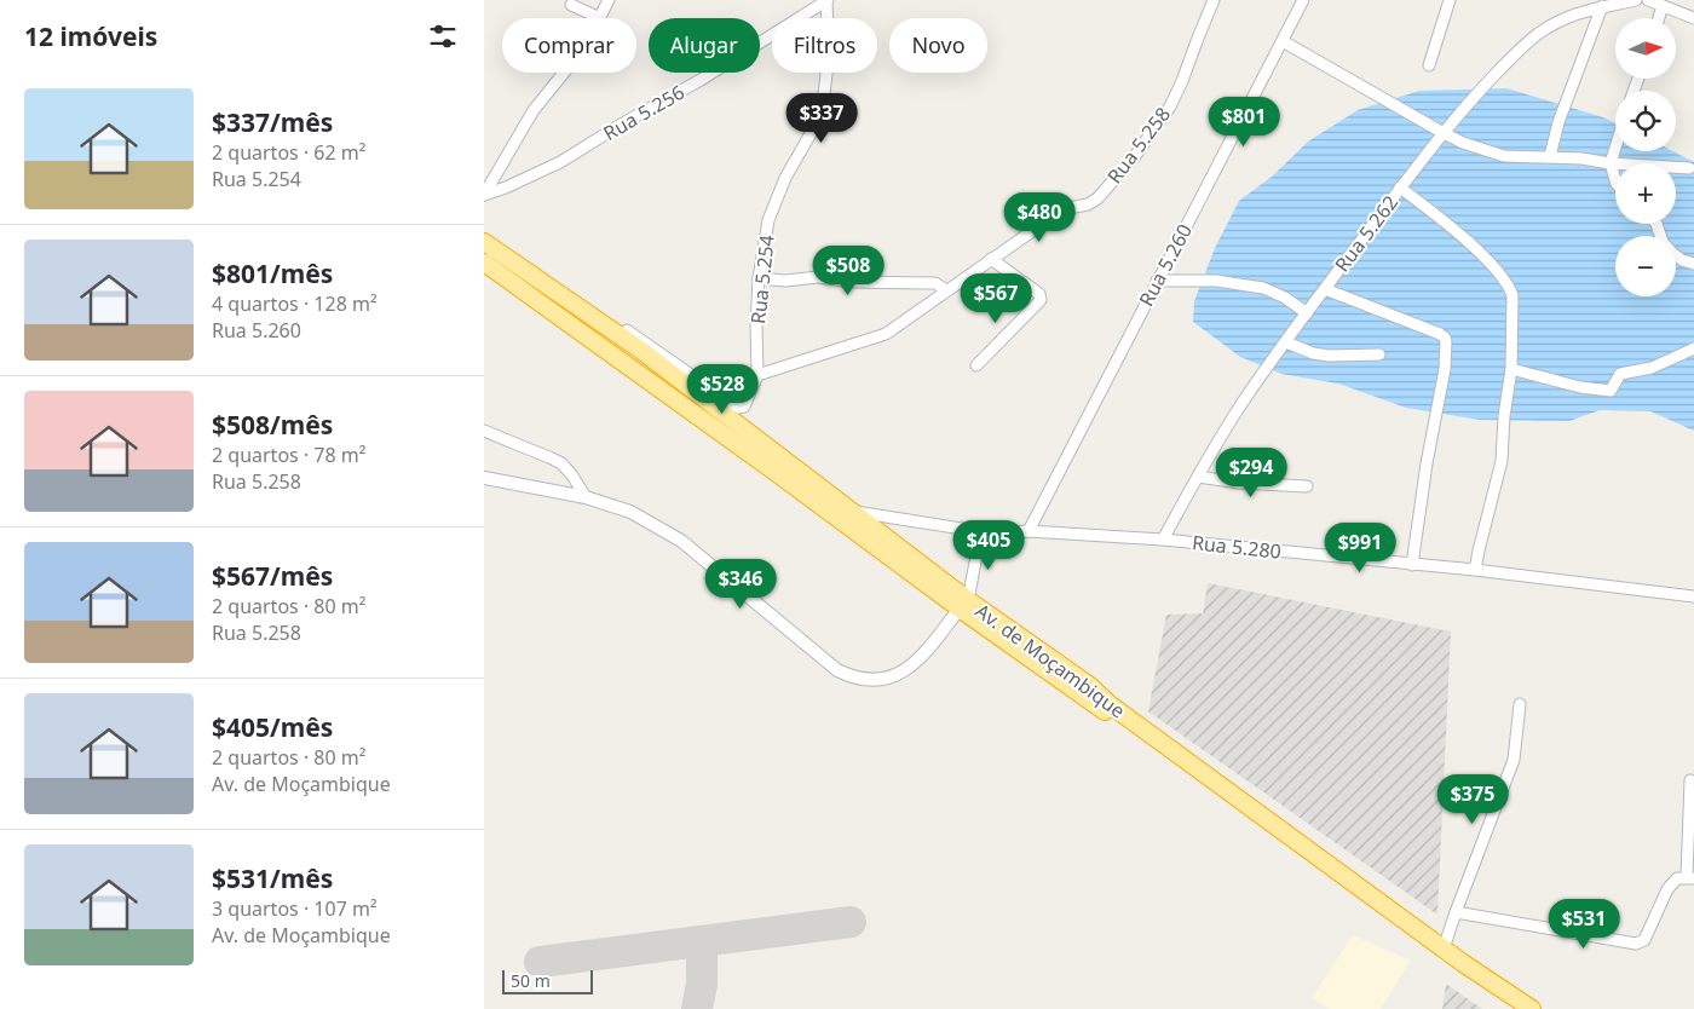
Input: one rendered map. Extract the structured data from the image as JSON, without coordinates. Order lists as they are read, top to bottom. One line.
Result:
{"streets":{"highway":["Av. de Moçambique"],"street":["Rua 5.256","Rua 5.258","Rua 5.262","Rua 5.260","Rua 5.254","Rua 5.280"]},"crossings":[["Rua 5.256","Rua 5.254"],["Rua 5.258","Rua 5.254"],["Rua 5.262","Rua 5.280"],["Rua 5.260","Rua 5.280"],["Rua 5.254","Av. de Moçambique"],["Rua 5.280","Av. de Moçambique"]],"scale_bar":"50 m","north":"right","page":{"heading":"12 imóveis","map_buttons":["+","−"],"chip":["Comprar","Alugar","Filtros","Novo"],"list":[{"name":"$337/mês","note":"2 quartos · 62 m² · Rua 5.254"},{"name":"$801/mês","note":"4 quartos · 128 m² · Rua 5.260"},{"name":"$508/mês","note":"2 quartos · 78 m² · Rua 5.258"},{"name":"$567/mês","note":"2 quartos · 80 m² · Rua 5.258"},{"name":"$405/mês","note":"2 quartos · 80 m² · Av. de Moçambique"},{"name":"$531/mês","note":"3 quartos · 107 m² · Av. de Moçambique"}],"price":["$337","$801","$480","$508","$567","$528","$294","$405","$991","$346","$375","$531"],"scale":"50 m"}}
